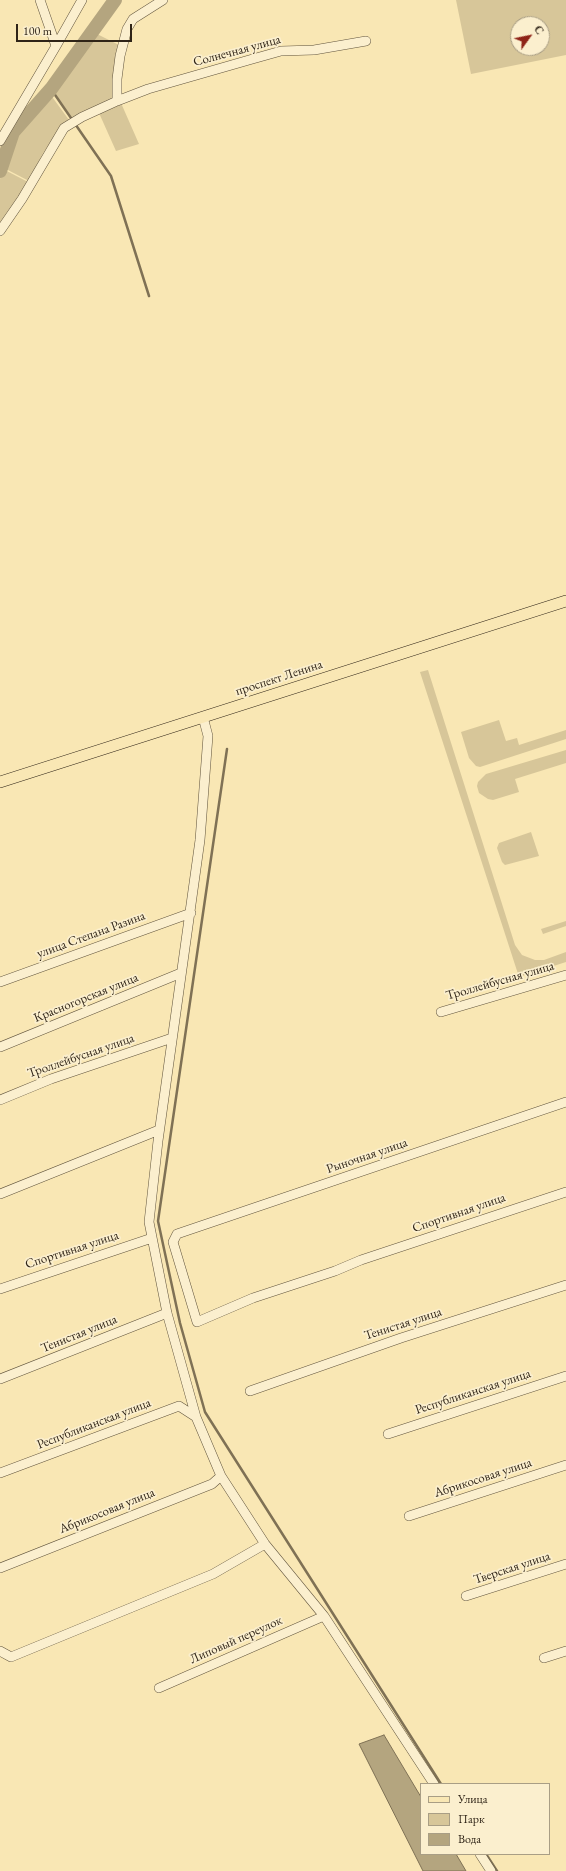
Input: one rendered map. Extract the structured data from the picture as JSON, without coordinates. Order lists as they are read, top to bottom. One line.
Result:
{"streets":{"main road":["проспект Ленина"],"street":["Солнечная улица","улица Степана Разина","Троллейбусная улица","Красногорская улица","Рыночная улица","Спортивная улица","Тенистая улица","Республиканская улица","Абрикосовая улица","Тверская улица","Липовый переулок"]},"crossings":[["Рыночная улица","Спортивная улица"]],"legend":["Улица","Парк","Вода"],"scale_bar":"100 m","north":"top right"}
